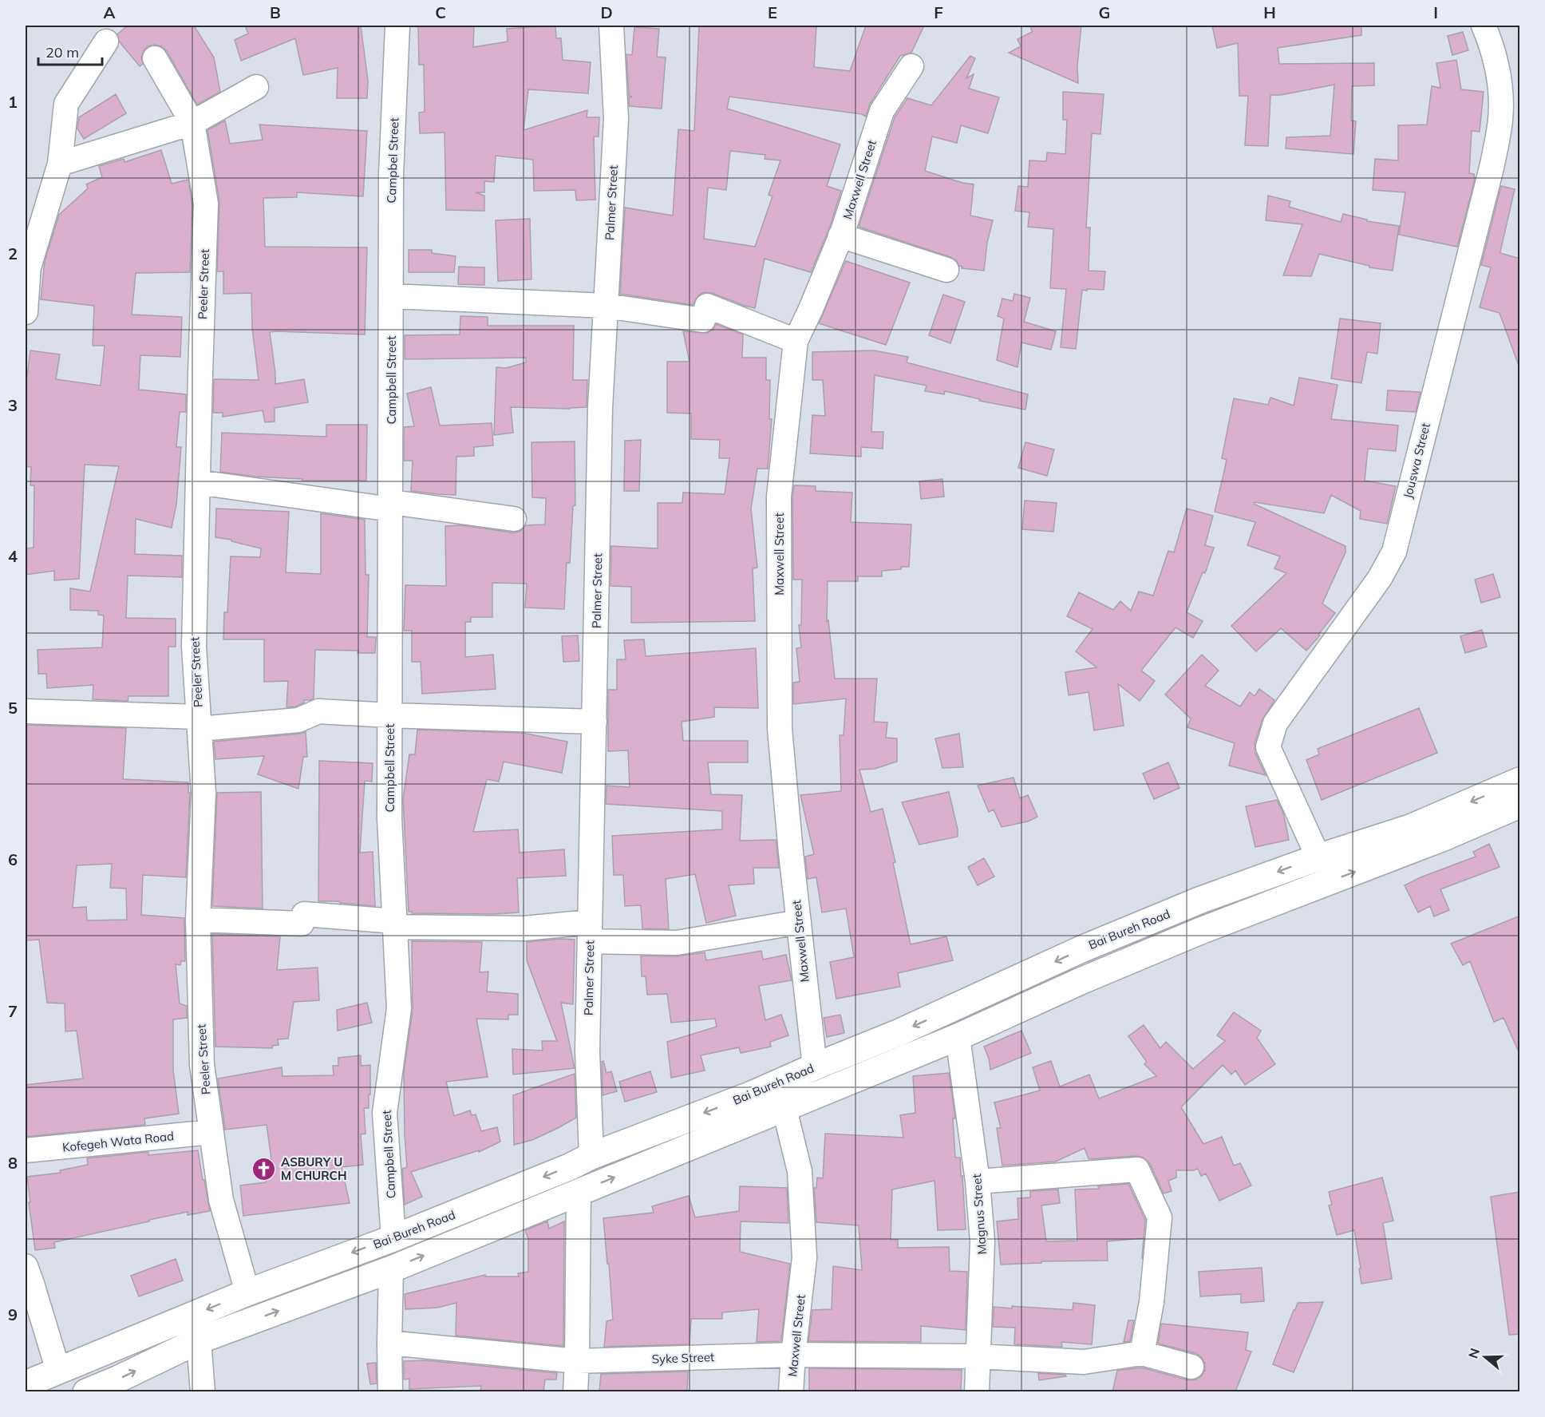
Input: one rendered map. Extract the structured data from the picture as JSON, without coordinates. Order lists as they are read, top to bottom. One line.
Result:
{"streets":{"highway":["Bai Bureh Road"],"street":["Campbel Street","Maxwell Street","Palmer Street","Peeler Street","Campbell Street","Jouswa Street","Kofegeh Wata Road","Magnus Street","Syke Street"]},"crossings":[["Campbel Street","Campbell Street"],["Maxwell Street","Bai Bureh Road"],["Maxwell Street","Syke Street"],["Palmer Street","Bai Bureh Road"],["Peeler Street","Bai Bureh Road"],["Peeler Street","Kofegeh Wata Road"],["Campbell Street","Bai Bureh Road"],["Jouswa Street","Bai Bureh Road"],["Magnus Street","Syke Street"]],"places":{"church":["ASBURY U M CHURCH"]},"scale_bar":"20 m","north":"left","grid":{"columns":["A","B","C","D","E","F","G","H","I"],"rows":["1","2","3","4","5","6","7","8","9"]}}
